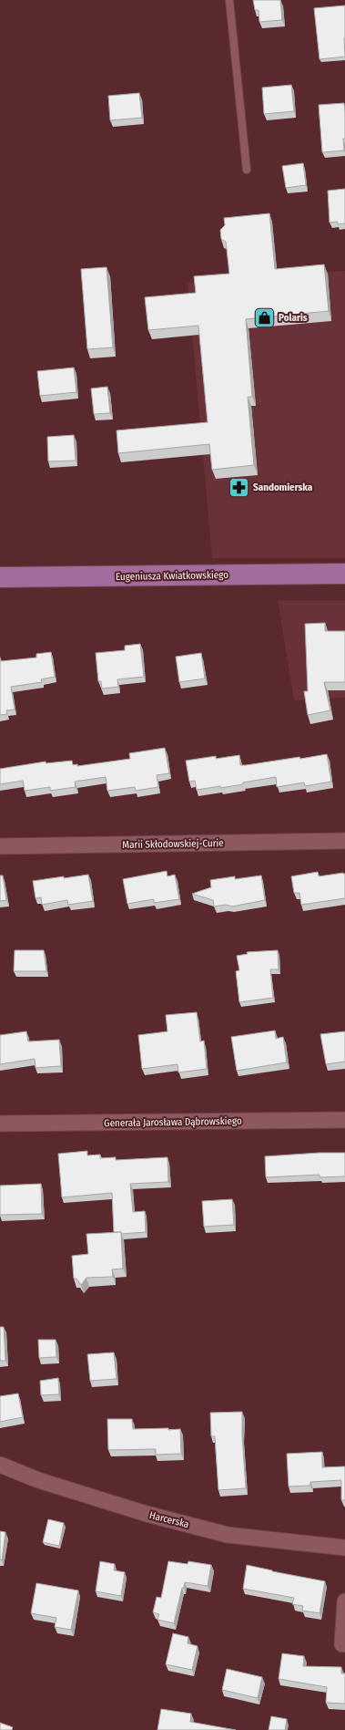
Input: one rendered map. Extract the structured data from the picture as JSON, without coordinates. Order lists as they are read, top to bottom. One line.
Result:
{"streets":{"main road":["Eugeniusza Kwiatkowskiego"],"street":["Marii Skłodowskiej-Curie","Generała Jarosława Dąbrowskiego","Harcerska"]},"places":{"shop":["Polaris"],"pharmacy":["Sandomierska"]}}
